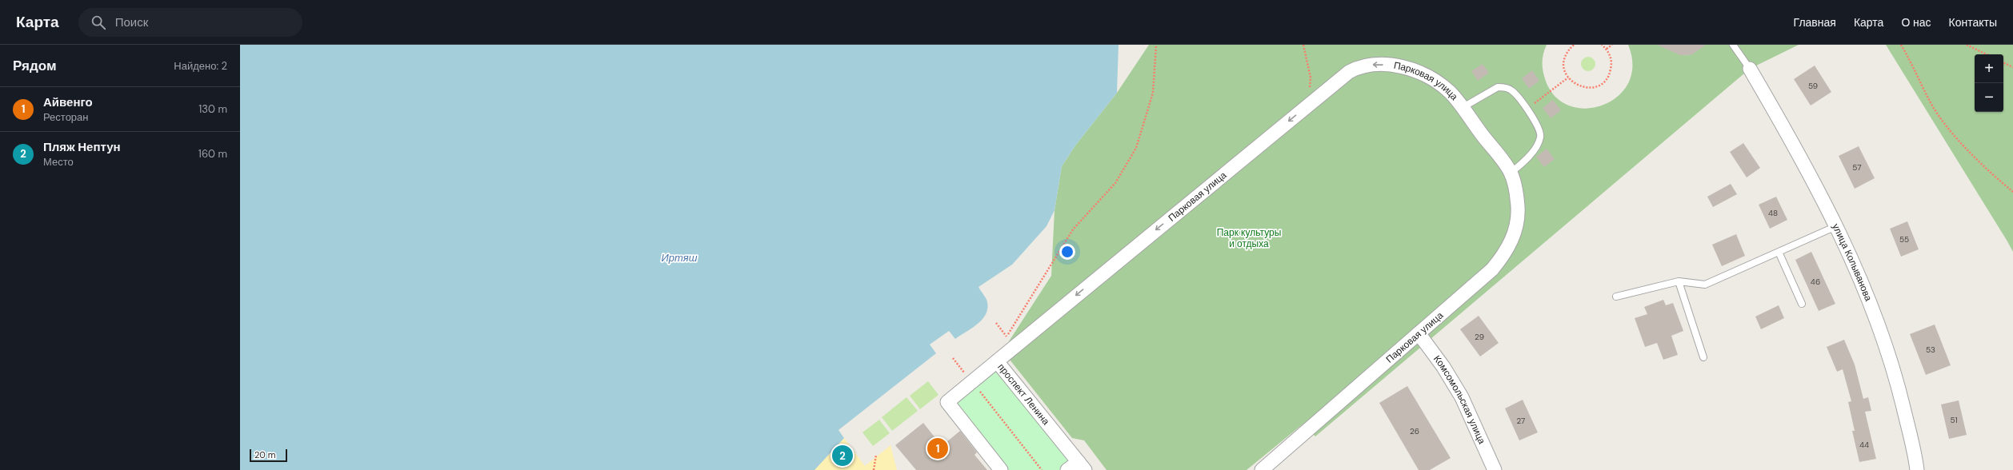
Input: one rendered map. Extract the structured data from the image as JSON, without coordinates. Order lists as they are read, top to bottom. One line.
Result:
{"streets":{"street":["Парковая улица","улица Колыванова","проспект Ленина","Комсомольская улица"]},"crossings":[["Парковая улица","проспект Ленина"],["Парковая улица","Комсомольская улица"]],"one_way":["Парковая улица"],"water":["Иртяш"],"parks":["Парк культуры и отдыха"],"house_numbers":["59","57","48","55","46","29","53","51","27","26","44"],"scale_bar":"20 m","page":{"header":"Карта","search":"Поиск","nav":["Главная","Карта","О нас","Контакты"],"heading":["Рядом","Найдено: 2"],"map_buttons":["+","−"],"list":[{"mark":"1","name":"Айвенго","note":"Ресторан","value":"130 m"},{"mark":"2","name":"Пляж Нептун","note":"Место","value":"160 m"}],"pins":["1","2"],"scale":"20 m"}}
